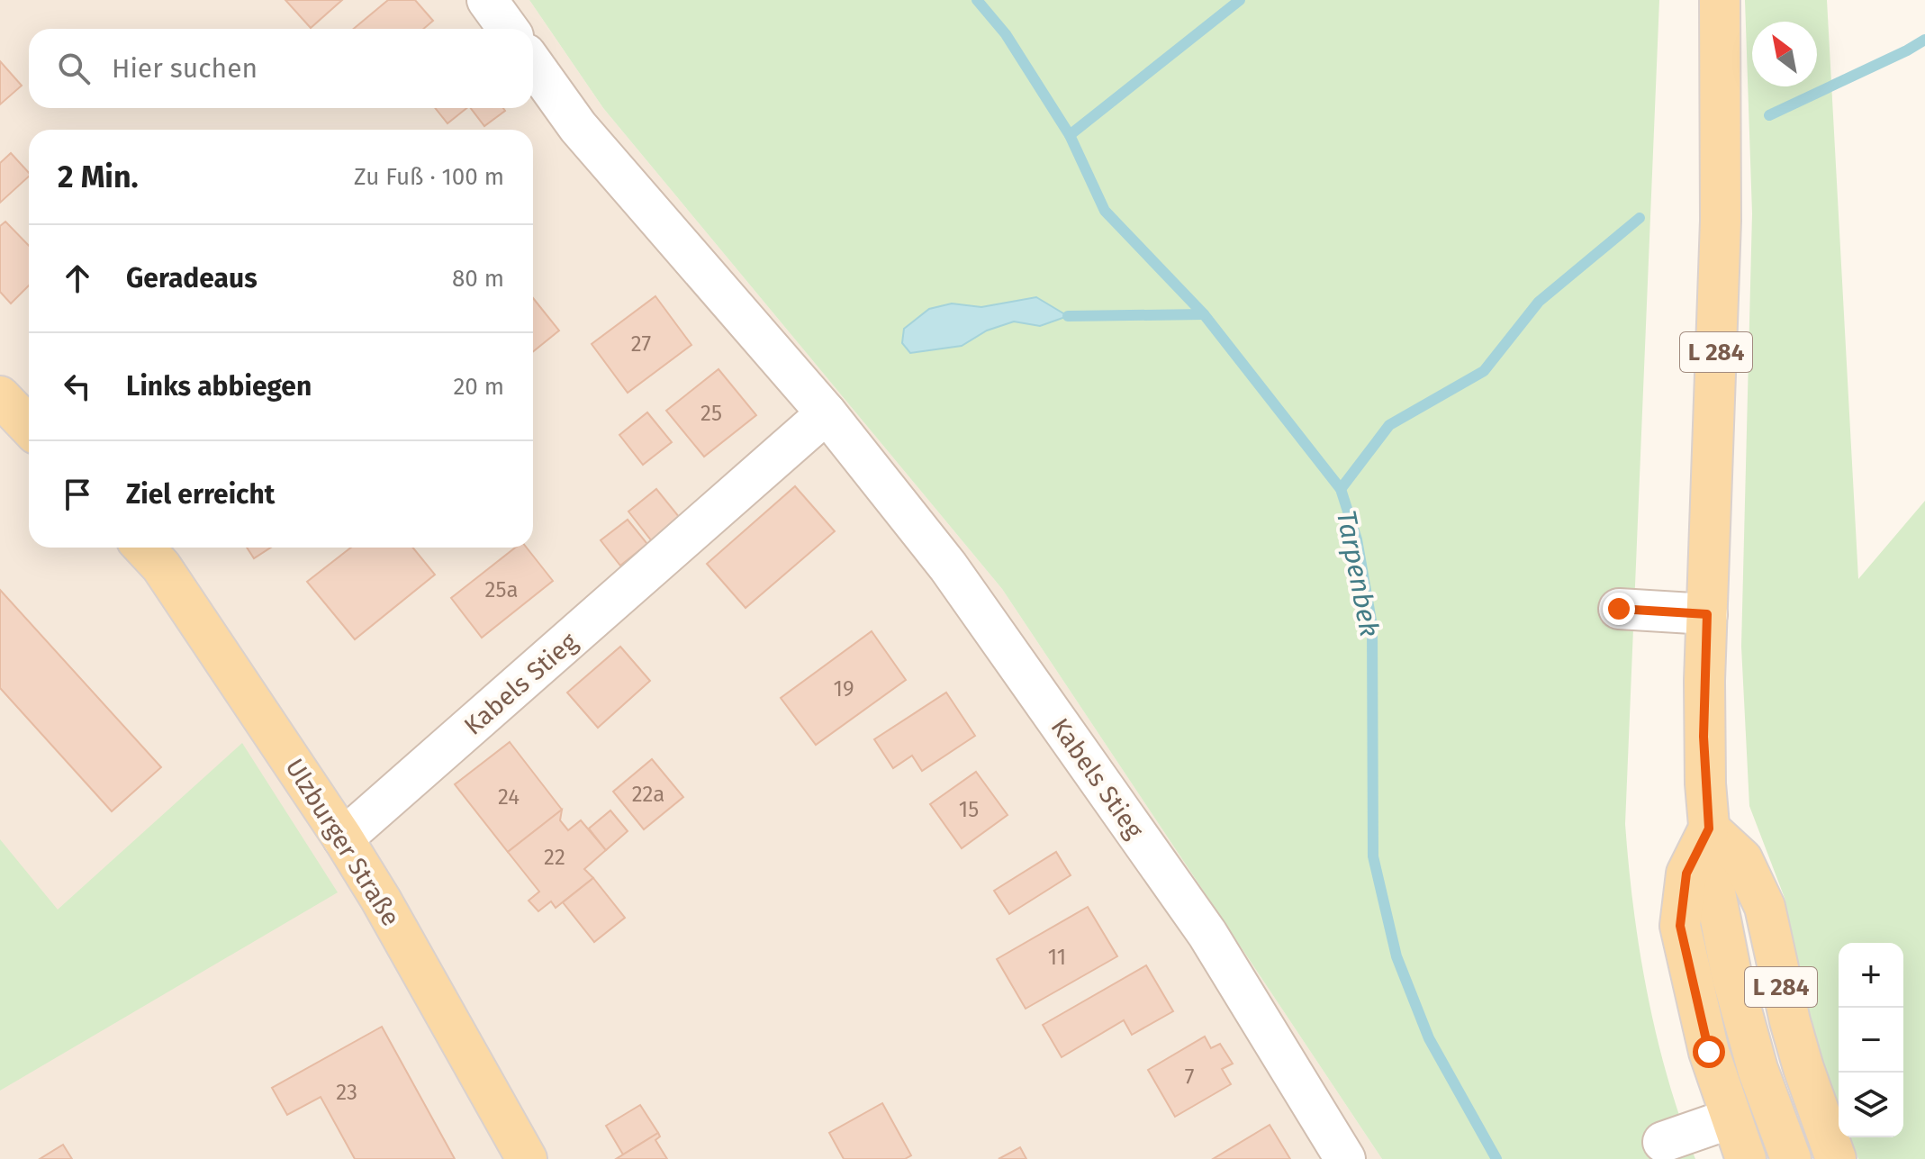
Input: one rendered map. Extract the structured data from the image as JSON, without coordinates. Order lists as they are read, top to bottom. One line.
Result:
{"streets":{"main road":["L 284","Ulzburger Straße"],"street":["Kabels Stieg"]},"crossings":[["Kabels Stieg","Ulzburger Straße"]],"water":["Tarpenbek"],"house_numbers":["27","25","25a","19","22a","24","15","22","11","7","23"],"north":"top left","page":{"search":"Hier suchen","heading":["2 Min.","Zu Fuß · 100 m"],"list":[["Geradeaus","80 m"],["Links abbiegen","20 m"],"Ziel erreicht"],"map_buttons":["+","−"]}}
